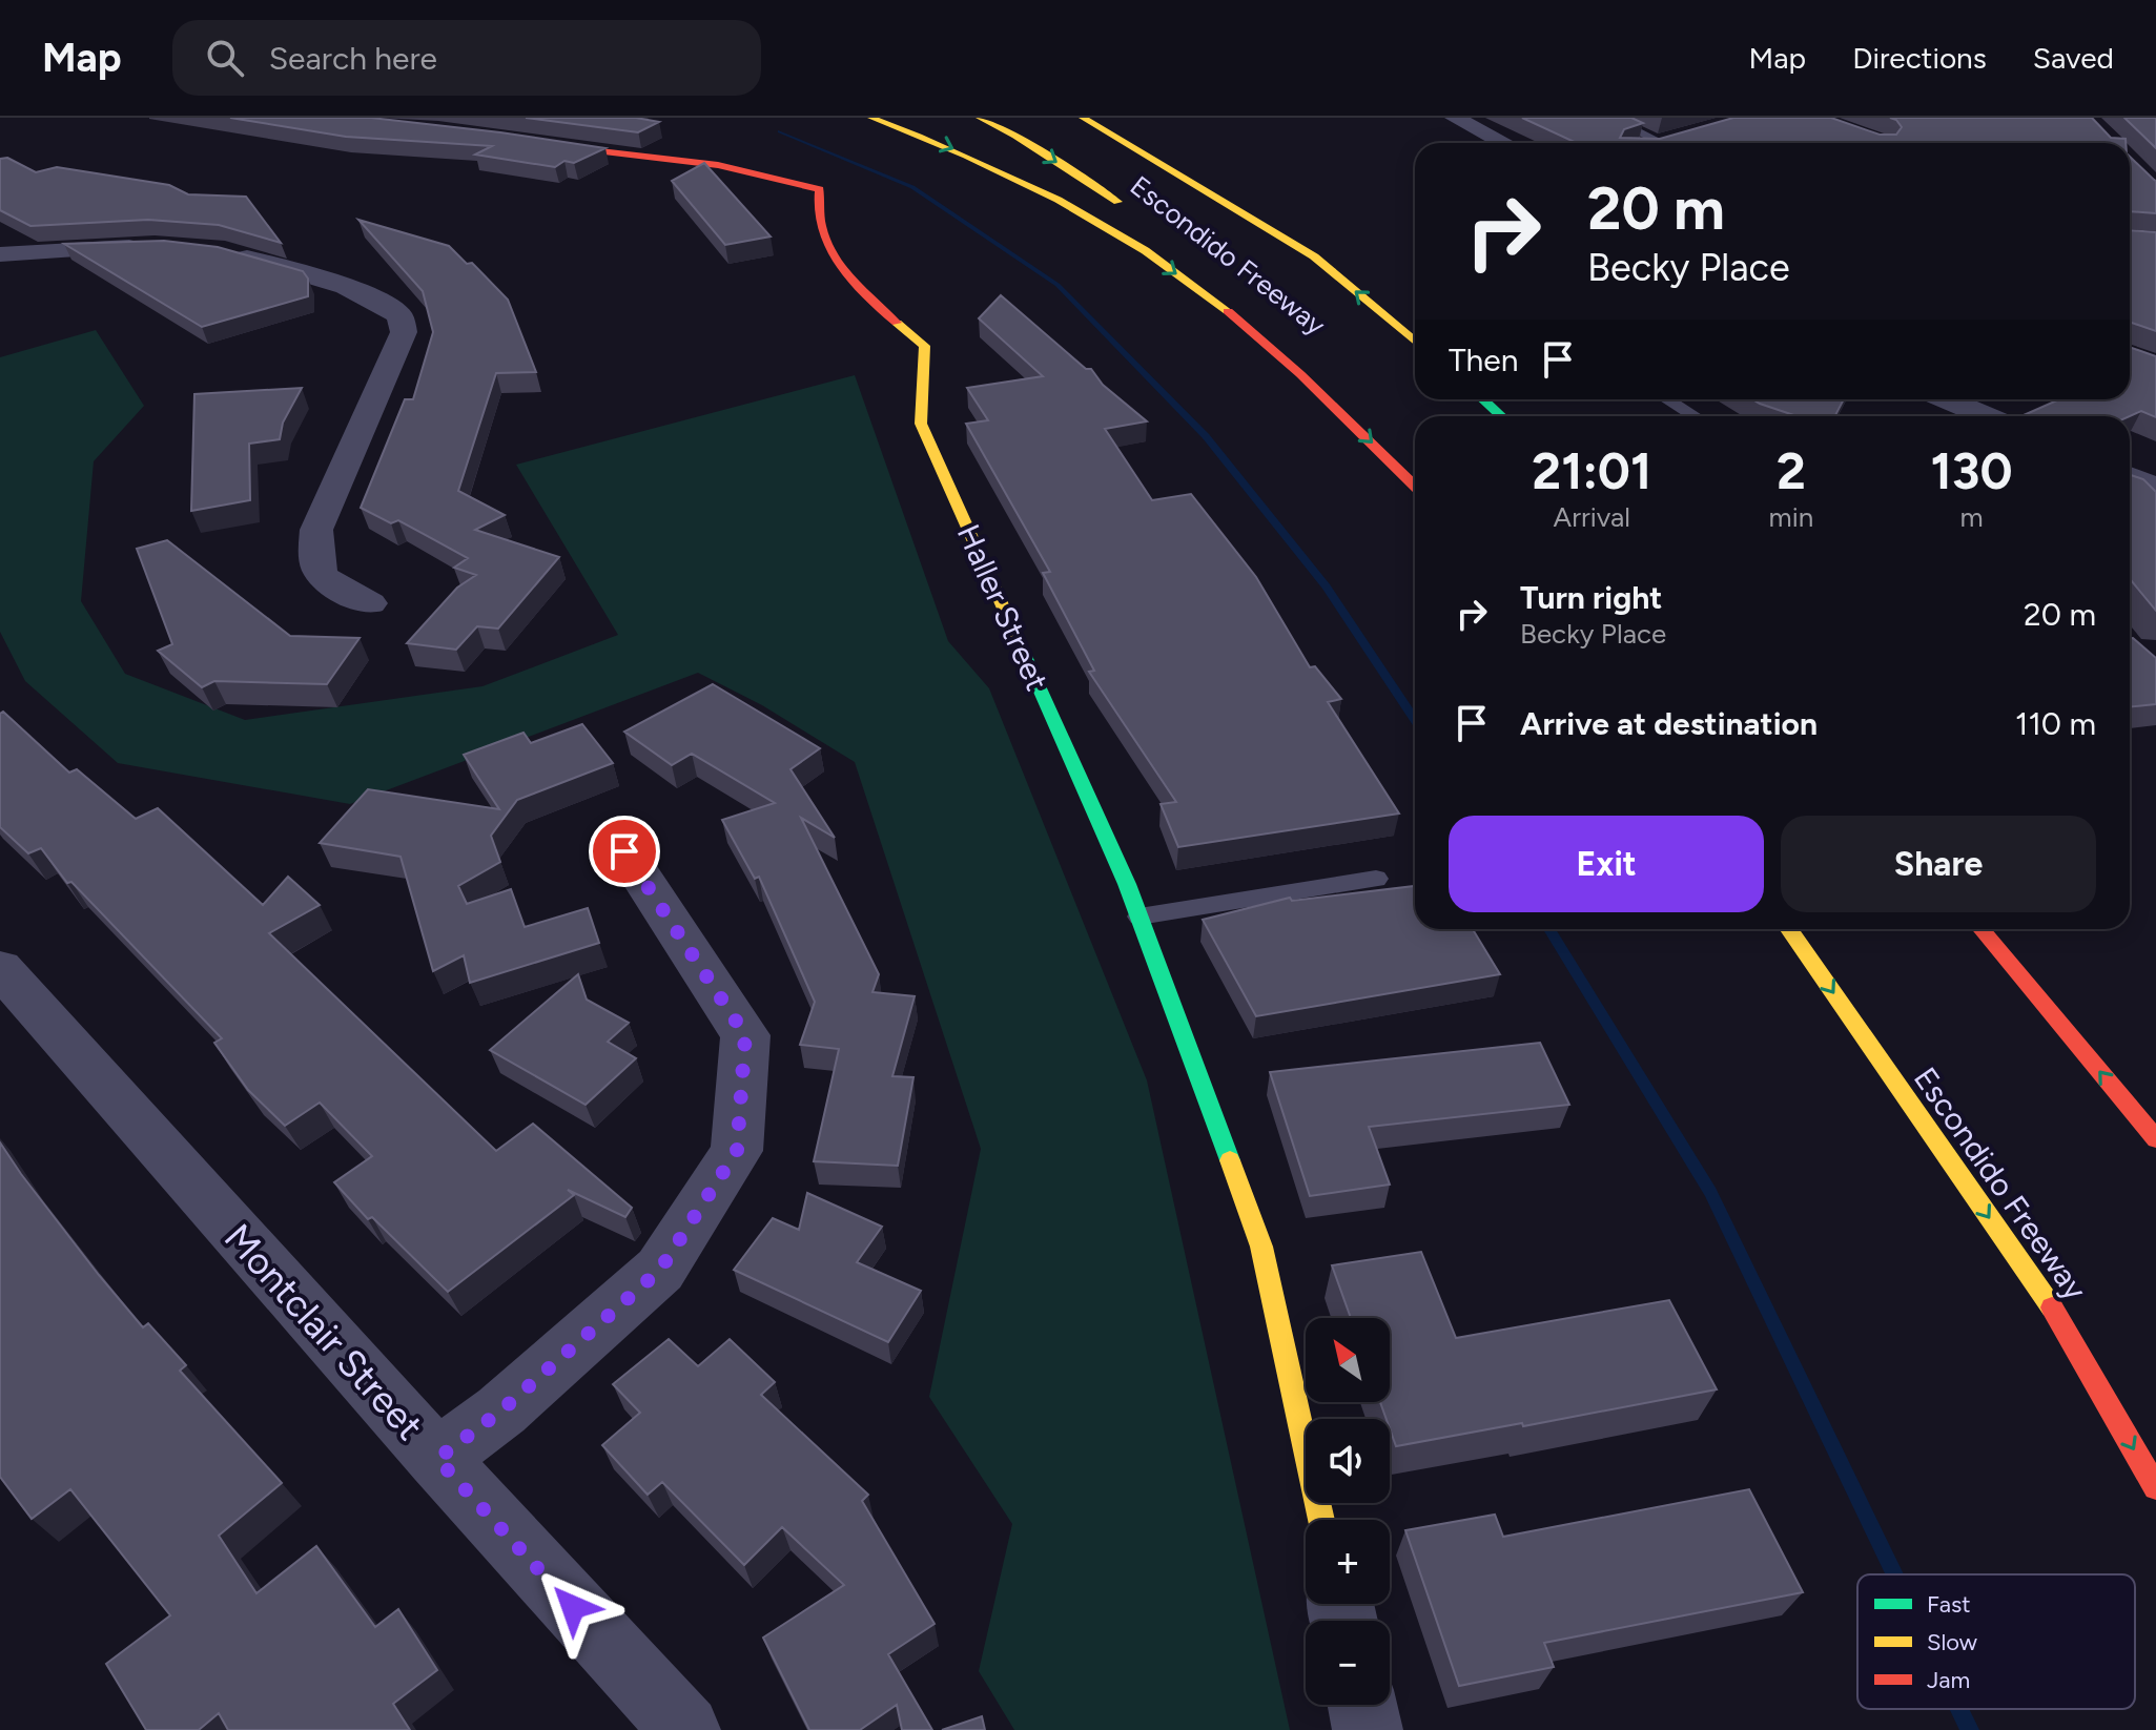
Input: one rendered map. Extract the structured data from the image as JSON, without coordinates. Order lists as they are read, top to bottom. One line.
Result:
{"streets":{"main road":["Escondido Freeway","Haller Street"],"street":["Montclair Street"]},"legend":["Fast","Slow","Jam"],"north":"top left","page":{"header":"Map","search":"Search here","nav":["Map","Directions","Saved"],"turn":["20 m","Becky Place"],"then":"Then","eta":["21:01","Arrival","2","min","130","m"],"list":[{"name":"Turn right","note":"Becky Place","value":"20 m"},{"name":"Arrive at destination","value":"110 m"}],"buttons":["Exit","Share"],"map_buttons":["+","−"]}}
